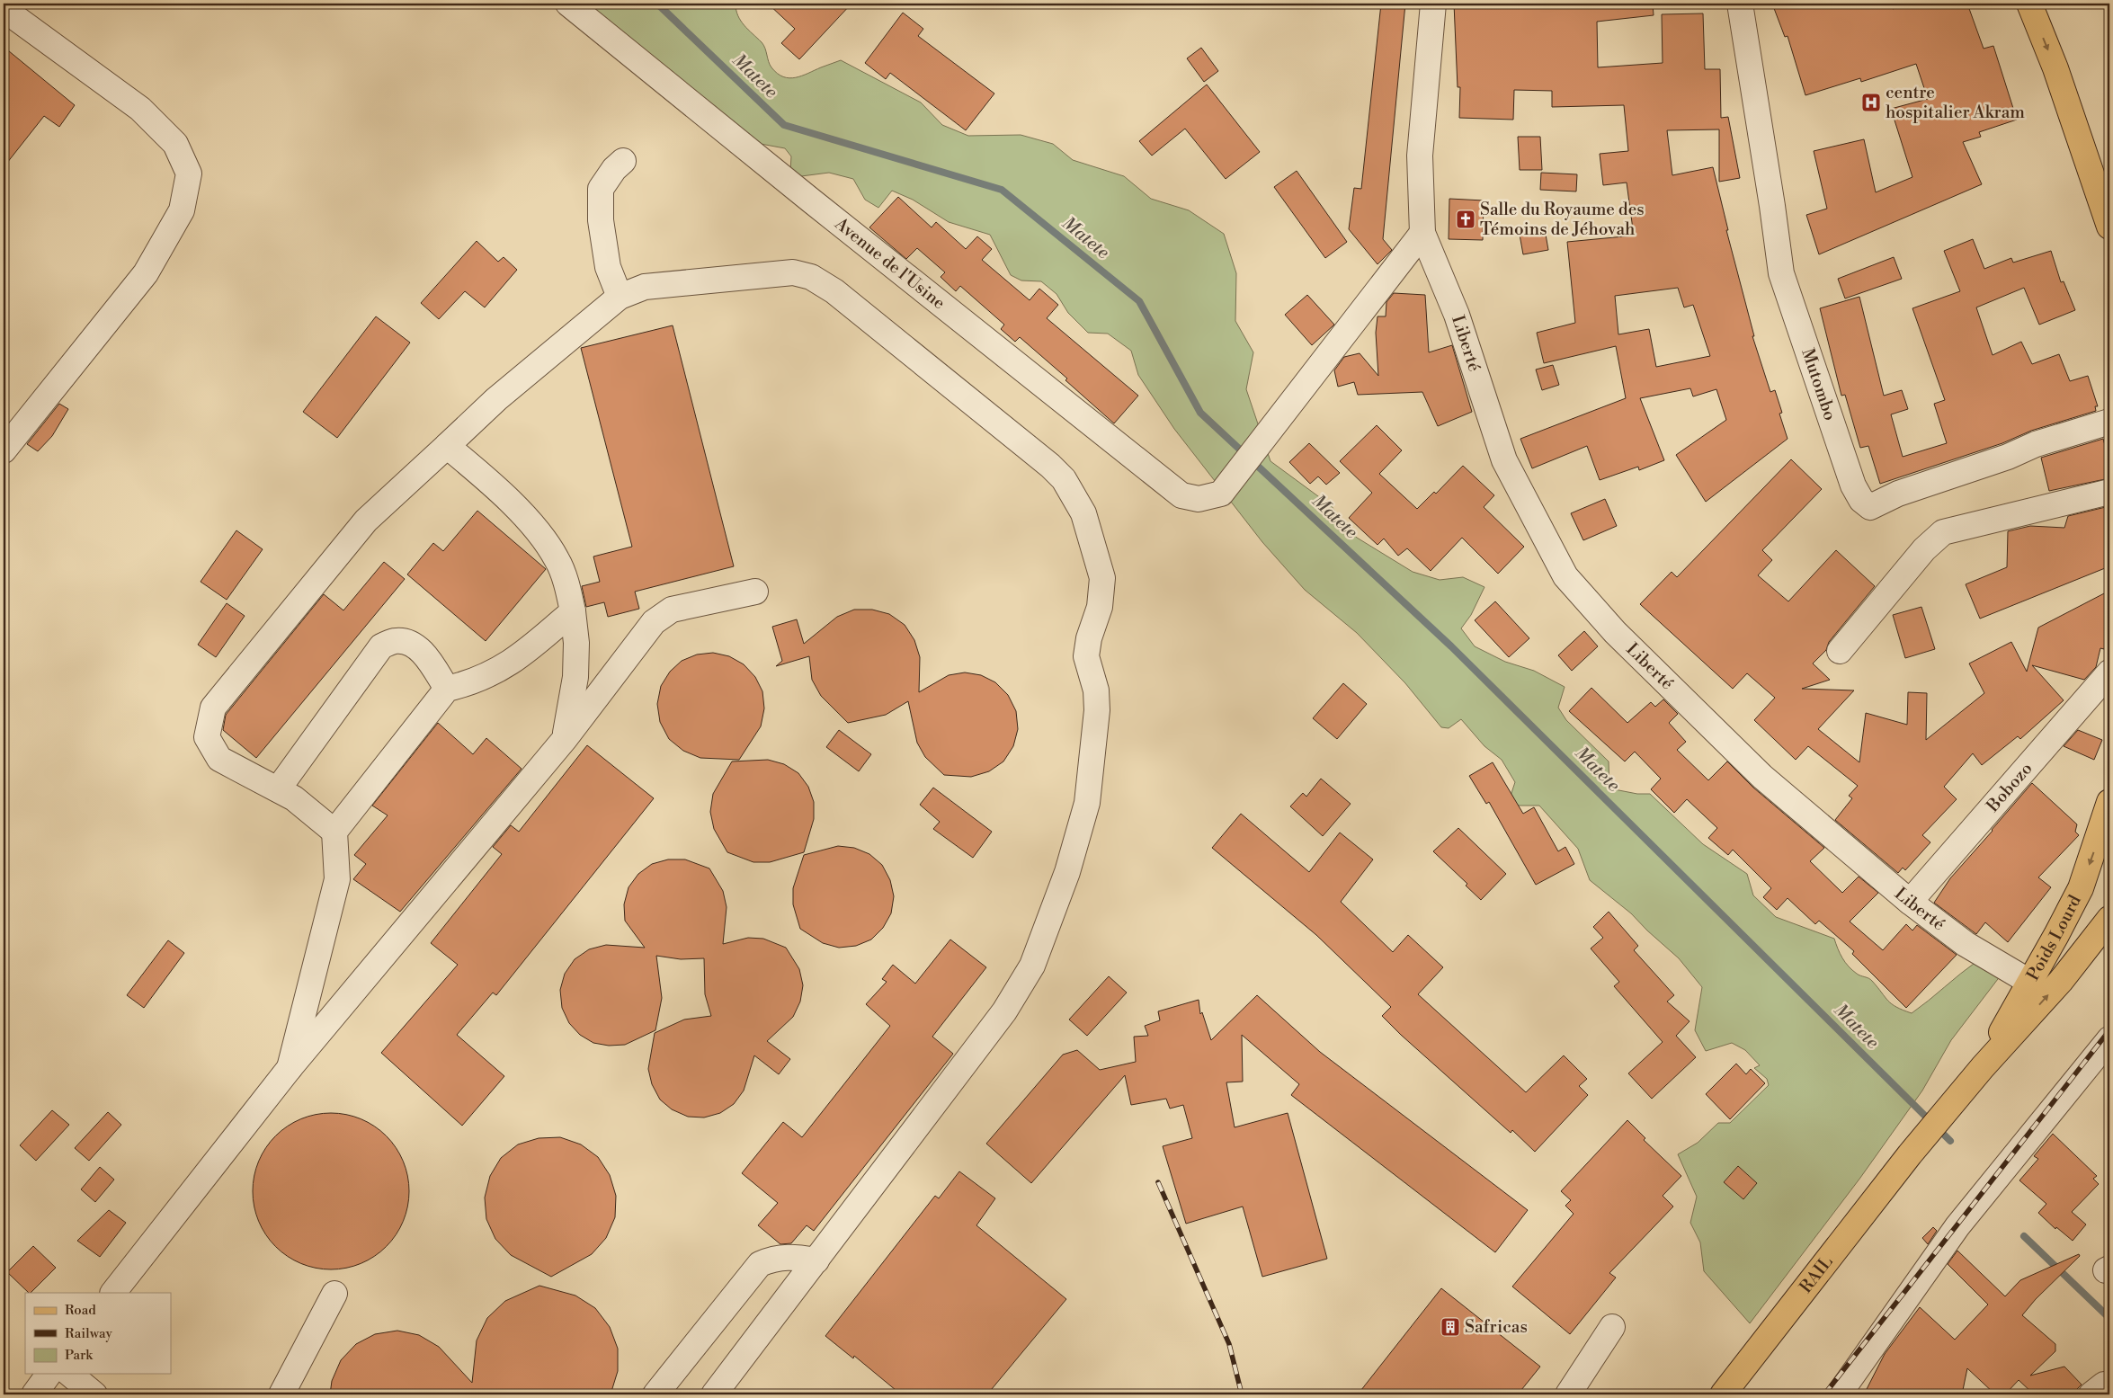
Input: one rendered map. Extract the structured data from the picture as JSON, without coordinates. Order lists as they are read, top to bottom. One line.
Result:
{"streets":{"main road":["Poids Lourd","RAIL"],"street":["Avenue de l'Usine","Liberté","Mutombo","Bobozo"]},"crossings":[["Avenue de l'Usine","Liberté"],["Liberté","Bobozo"],["Liberté","Poids Lourd"],["Poids Lourd","RAIL"]],"water":["Matete"],"places":{"hospital":["centre hospitalier Akram"],"church":["Salle du Royaume des Témoins de Jéhovah"],"building":["Safricas"]},"legend":["Road","Railway","Park"]}
